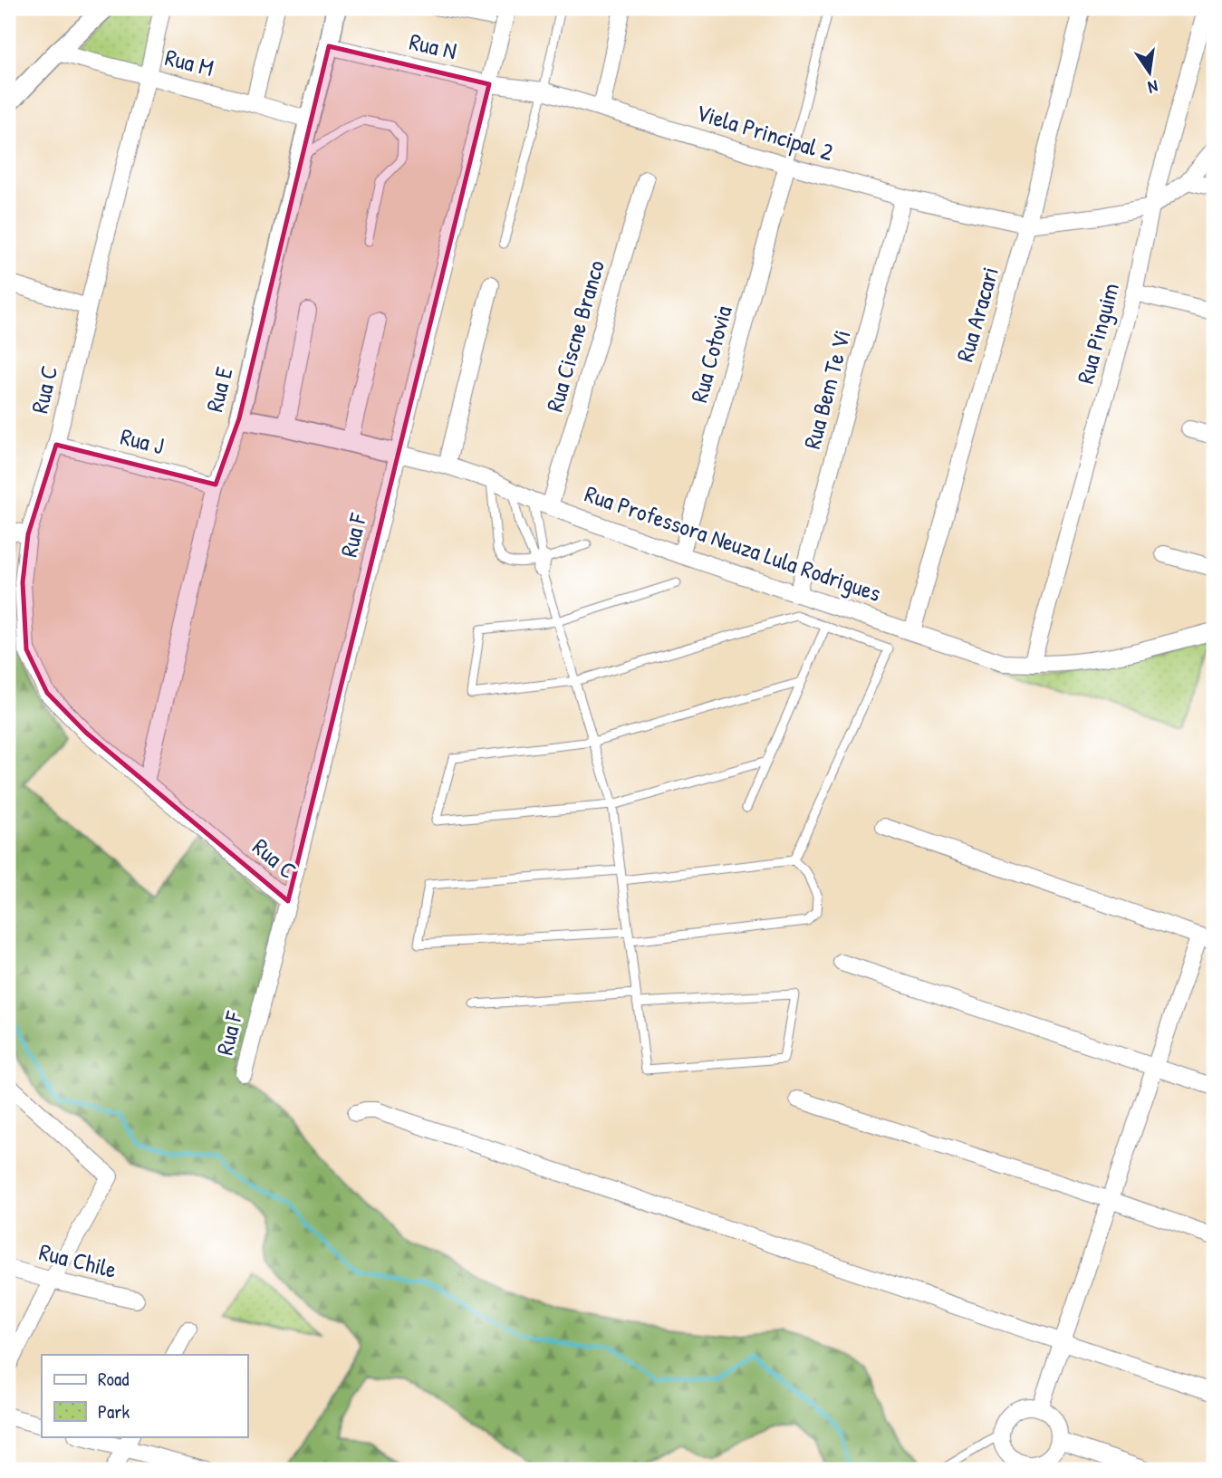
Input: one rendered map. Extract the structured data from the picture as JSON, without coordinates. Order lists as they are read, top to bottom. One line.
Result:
{"streets":{"street":["Rua N","Rua M","Viela Principal 2","Rua Aracari","Rua Pinguim","Rua Ciscne Branco","Rua Cotovia","Rua C","Rua E","Rua Bem Te Vi","Rua J","Rua F","Rua Professora Neuza Lula Rodrigues","Rua Chile"]},"crossings":[["Rua N","Viela Principal 2"],["Rua N","Rua E"],["Rua N","Rua F"],["Rua M","Rua C"],["Rua M","Rua E"],["Viela Principal 2","Rua Aracari"],["Viela Principal 2","Rua Pinguim"],["Viela Principal 2","Rua Cotovia"],["Viela Principal 2","Rua Bem Te Vi"],["Viela Principal 2","Rua F"],["Rua Aracari","Rua Professora Neuza Lula Rodrigues"],["Rua Pinguim","Rua Professora Neuza Lula Rodrigues"],["Rua Ciscne Branco","Rua Professora Neuza Lula Rodrigues"],["Rua Cotovia","Rua Professora Neuza Lula Rodrigues"],["Rua C","Rua E"],["Rua C","Rua J"],["Rua C","Rua F"],["Rua E","Rua J"],["Rua E","Rua Professora Neuza Lula Rodrigues"],["Rua Bem Te Vi","Rua Professora Neuza Lula Rodrigues"],["Rua F","Rua Professora Neuza Lula Rodrigues"]],"legend":["Road","Park"],"north":"bottom"}
